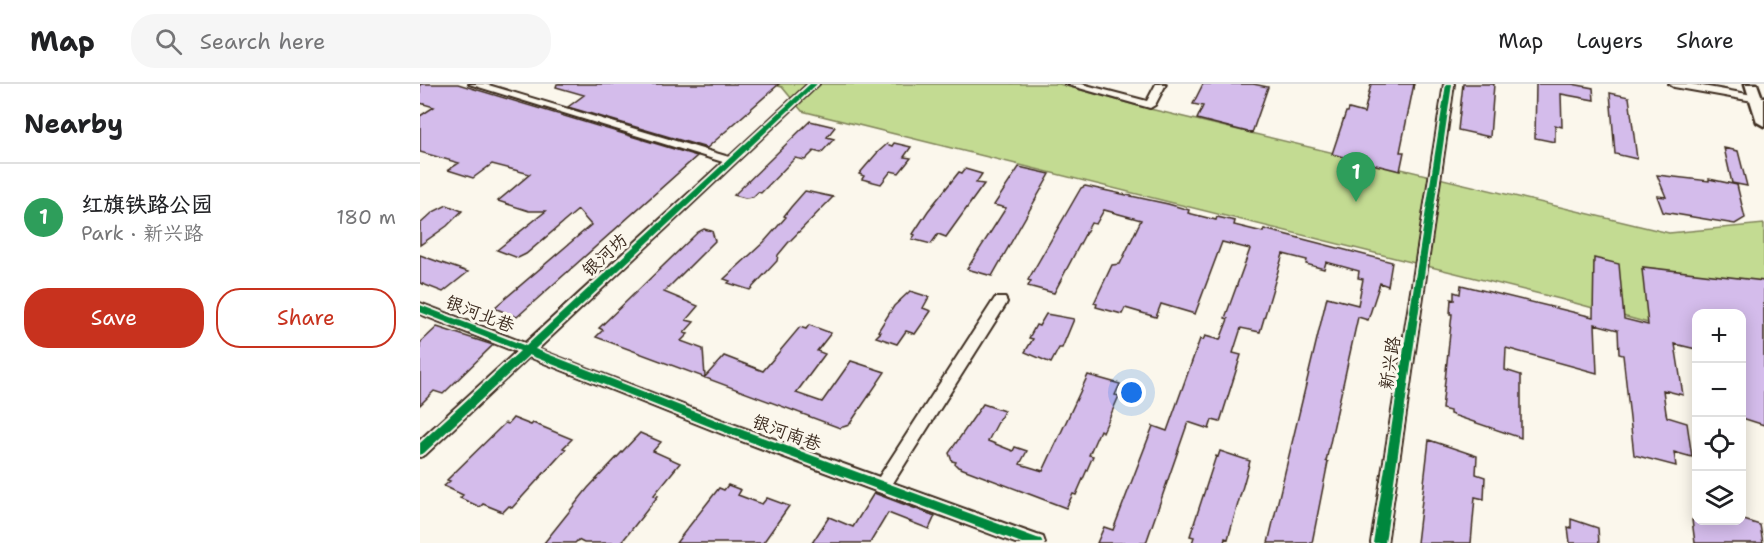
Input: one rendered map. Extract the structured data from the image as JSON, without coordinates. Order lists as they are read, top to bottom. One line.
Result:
{"streets":{"street":["银河坊","银河北巷","新兴路","银河南巷"]},"crossings":[["银河坊","银河北巷"],["银河坊","银河南巷"],["银河北巷","银河南巷"]],"page":{"header":"Map","search":"Search here","nav":["Map","Layers","Share"],"heading":"Nearby","pins":"1","list":[{"mark":"1","name":"红旗铁路公园","note":"Park · 新兴路","value":"180 m"}],"buttons":["Save","Share"],"map_buttons":["+","−"]}}
